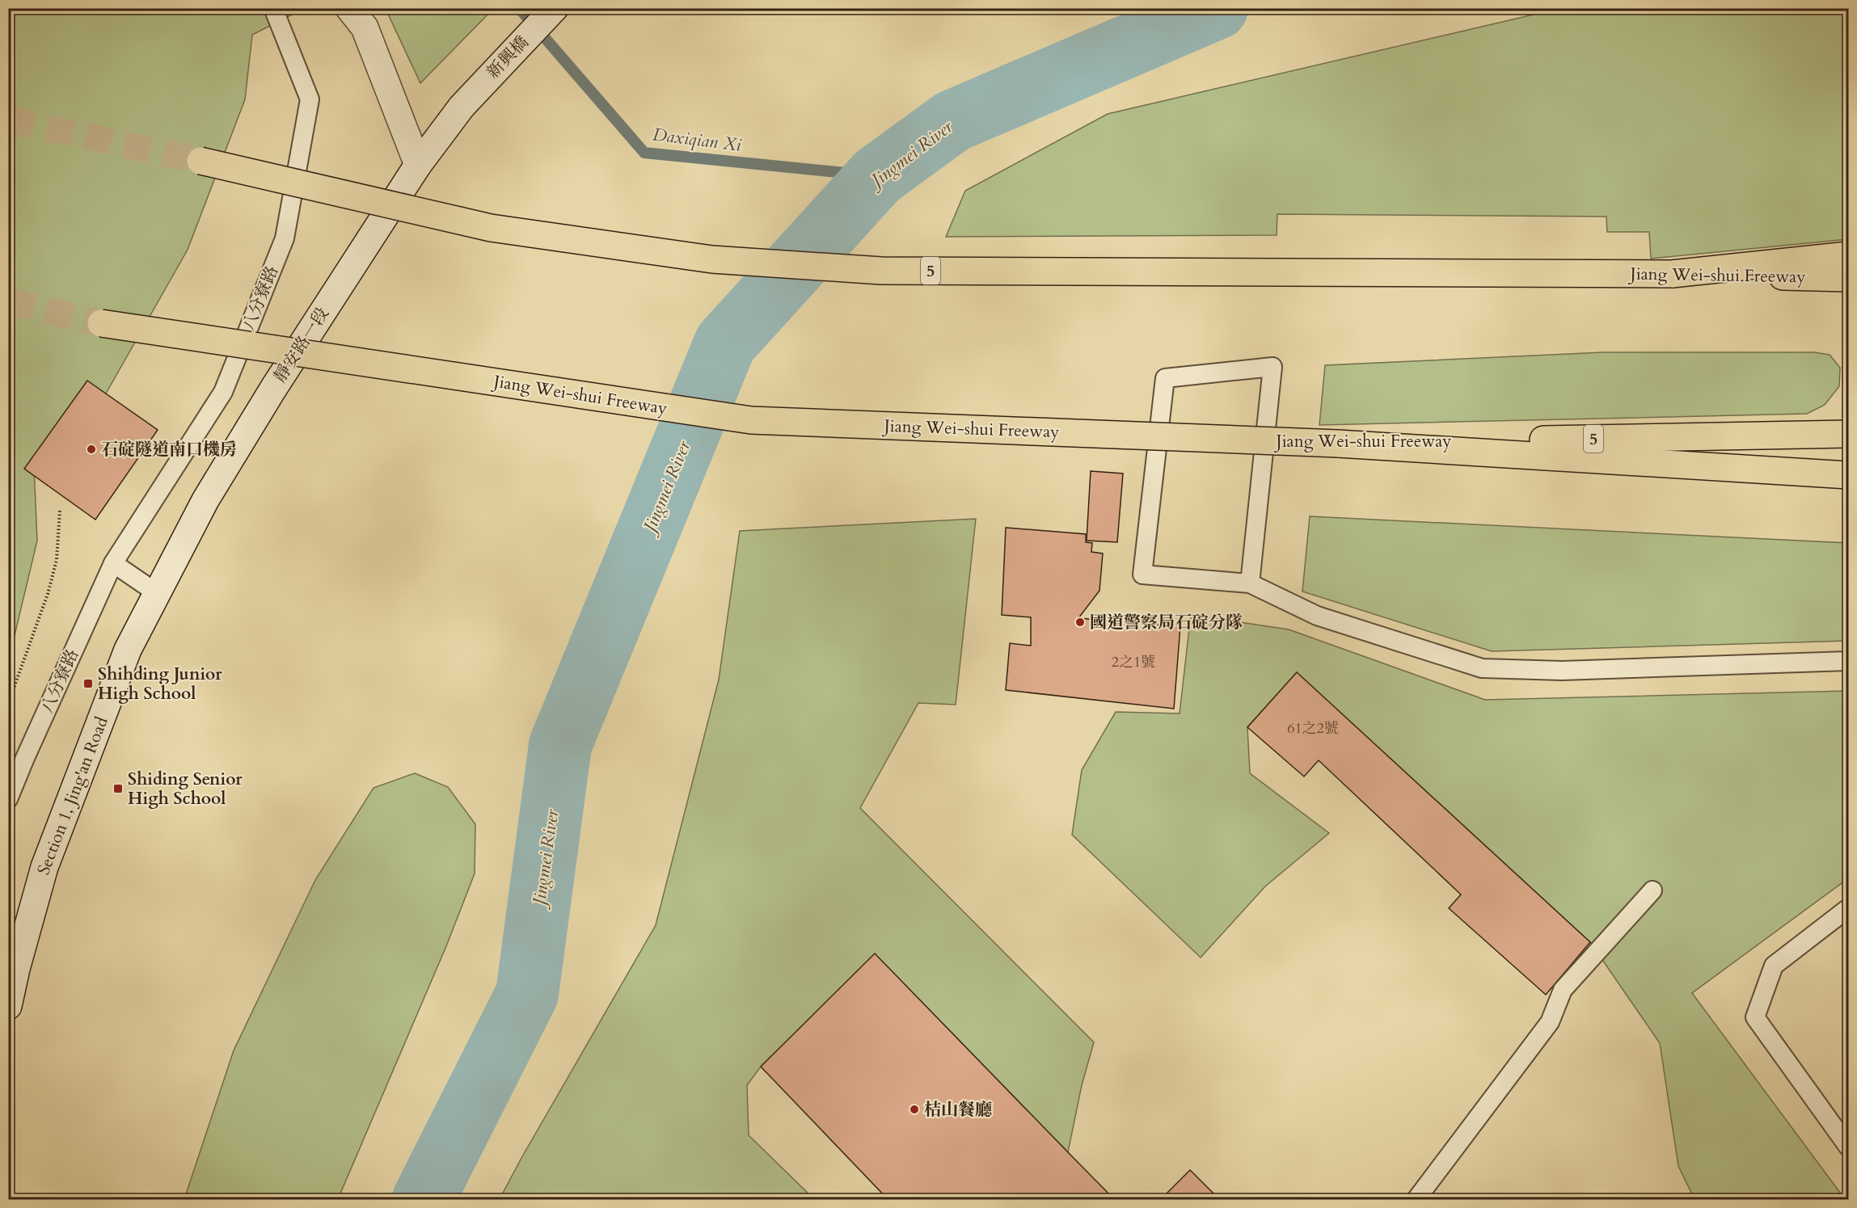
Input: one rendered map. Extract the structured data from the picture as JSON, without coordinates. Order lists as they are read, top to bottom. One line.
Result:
{"streets":{"highway":["5","Jiang Wei-shui Freeway"],"main road":["新興橋","靜安路一段","Section 1, Jing'an Road"],"lane":["八分寮路"]},"crossings":[["新興橋","靜安路一段"],["靜安路一段","Section 1, Jing'an Road"]],"water":["Daxiqian Xi","Jingmei River"],"places":{"other":["石碇隧道南口機房","國道警察局石碇分隊","桔山餐廳"],"transit":["Shihding Junior High School","Shiding Senior High School"]},"house_numbers":["2之1號","61之2號"]}
